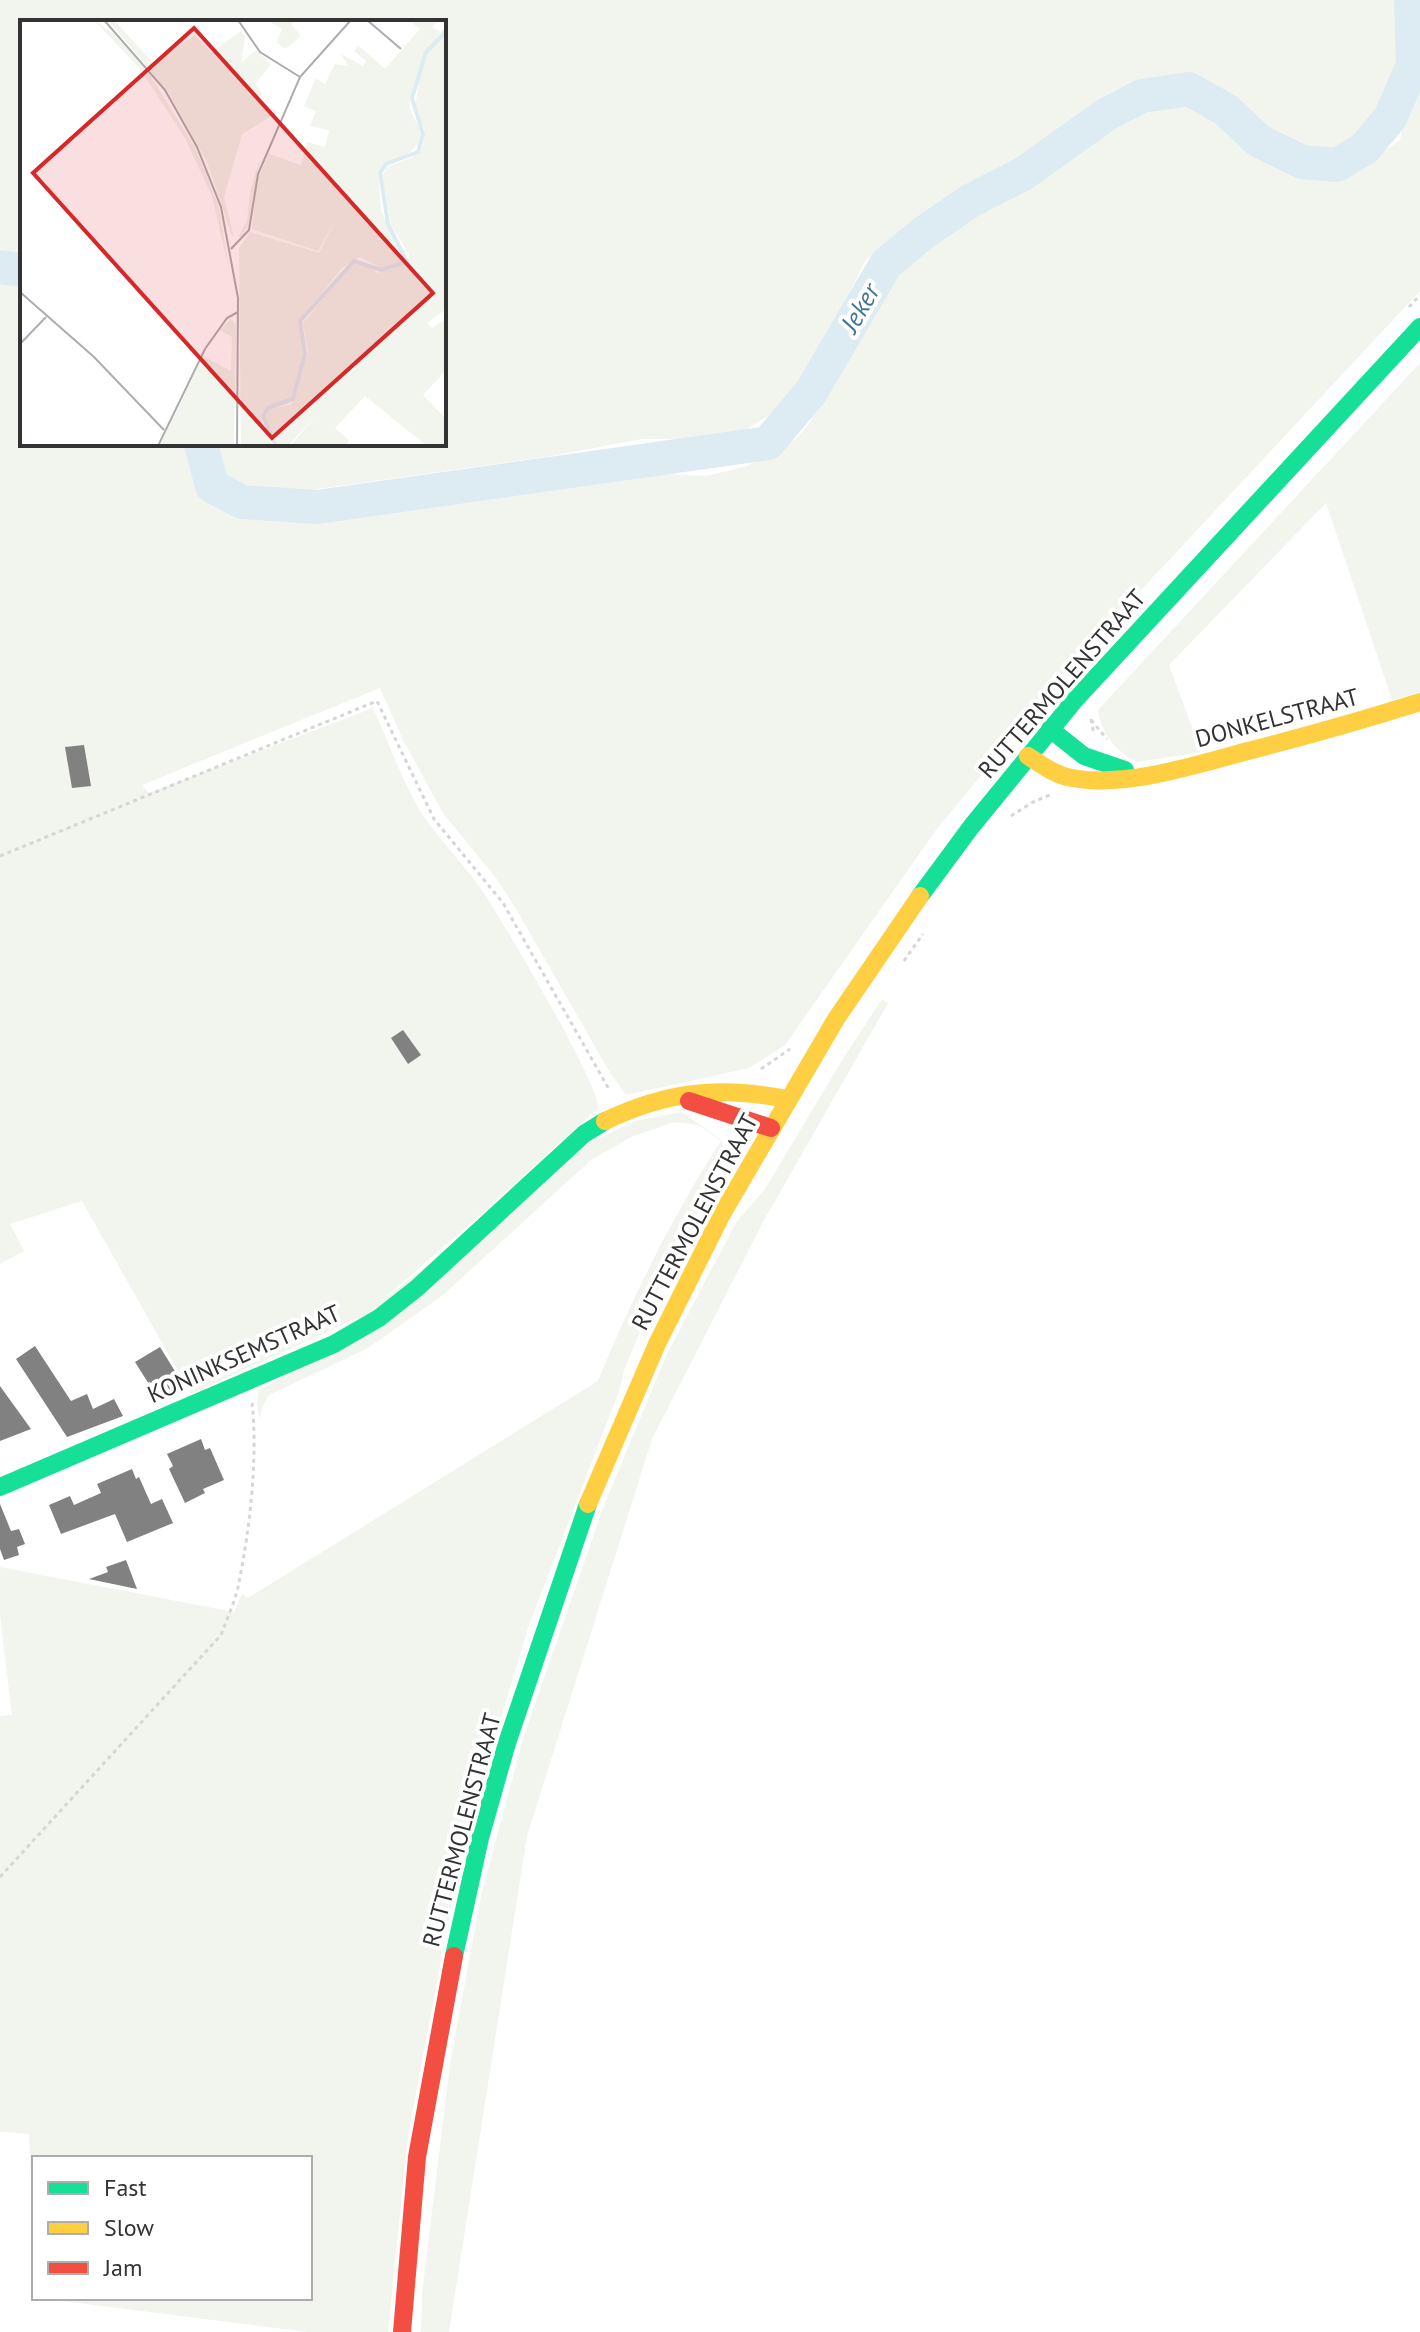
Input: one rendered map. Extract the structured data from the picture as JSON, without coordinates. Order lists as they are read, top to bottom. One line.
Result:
{"streets":{"main road":["RUTTERMOLENSTRAAT","DONKELSTRAAT","KONINKSEMSTRAAT"]},"crossings":[["RUTTERMOLENSTRAAT","DONKELSTRAAT"],["RUTTERMOLENSTRAAT","KONINKSEMSTRAAT"]],"water":["Jeker"],"legend":["Fast","Slow","Jam"]}
